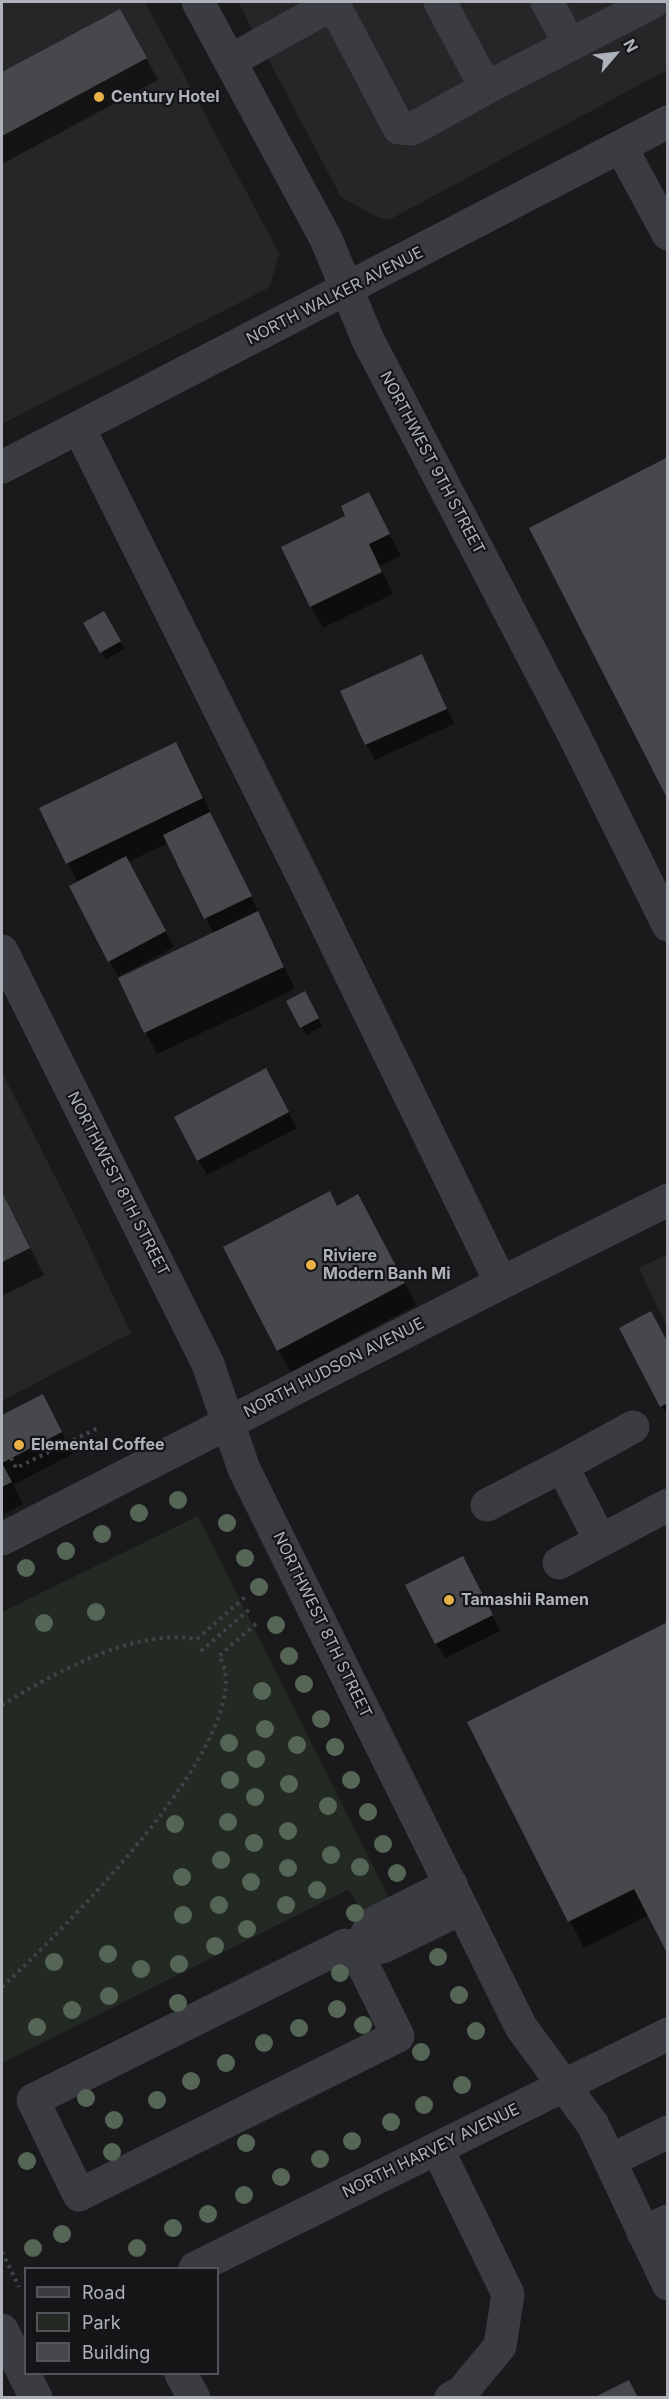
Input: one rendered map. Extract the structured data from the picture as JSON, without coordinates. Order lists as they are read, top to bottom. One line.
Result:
{"streets":{"street":["NORTH WALKER AVENUE","NORTHWEST 9TH STREET","NORTHWEST 8TH STREET","NORTH HUDSON AVENUE","NORTH HARVEY AVENUE"]},"crossings":[["NORTH WALKER AVENUE","NORTHWEST 9TH STREET"],["NORTHWEST 8TH STREET","NORTH HUDSON AVENUE"],["NORTHWEST 8TH STREET","NORTH HARVEY AVENUE"]],"places":["Century Hotel","Riviere Modern Banh Mi","Elemental Coffee","Tamashii Ramen"],"legend":["Road","Park","Building"],"north":"top right"}
